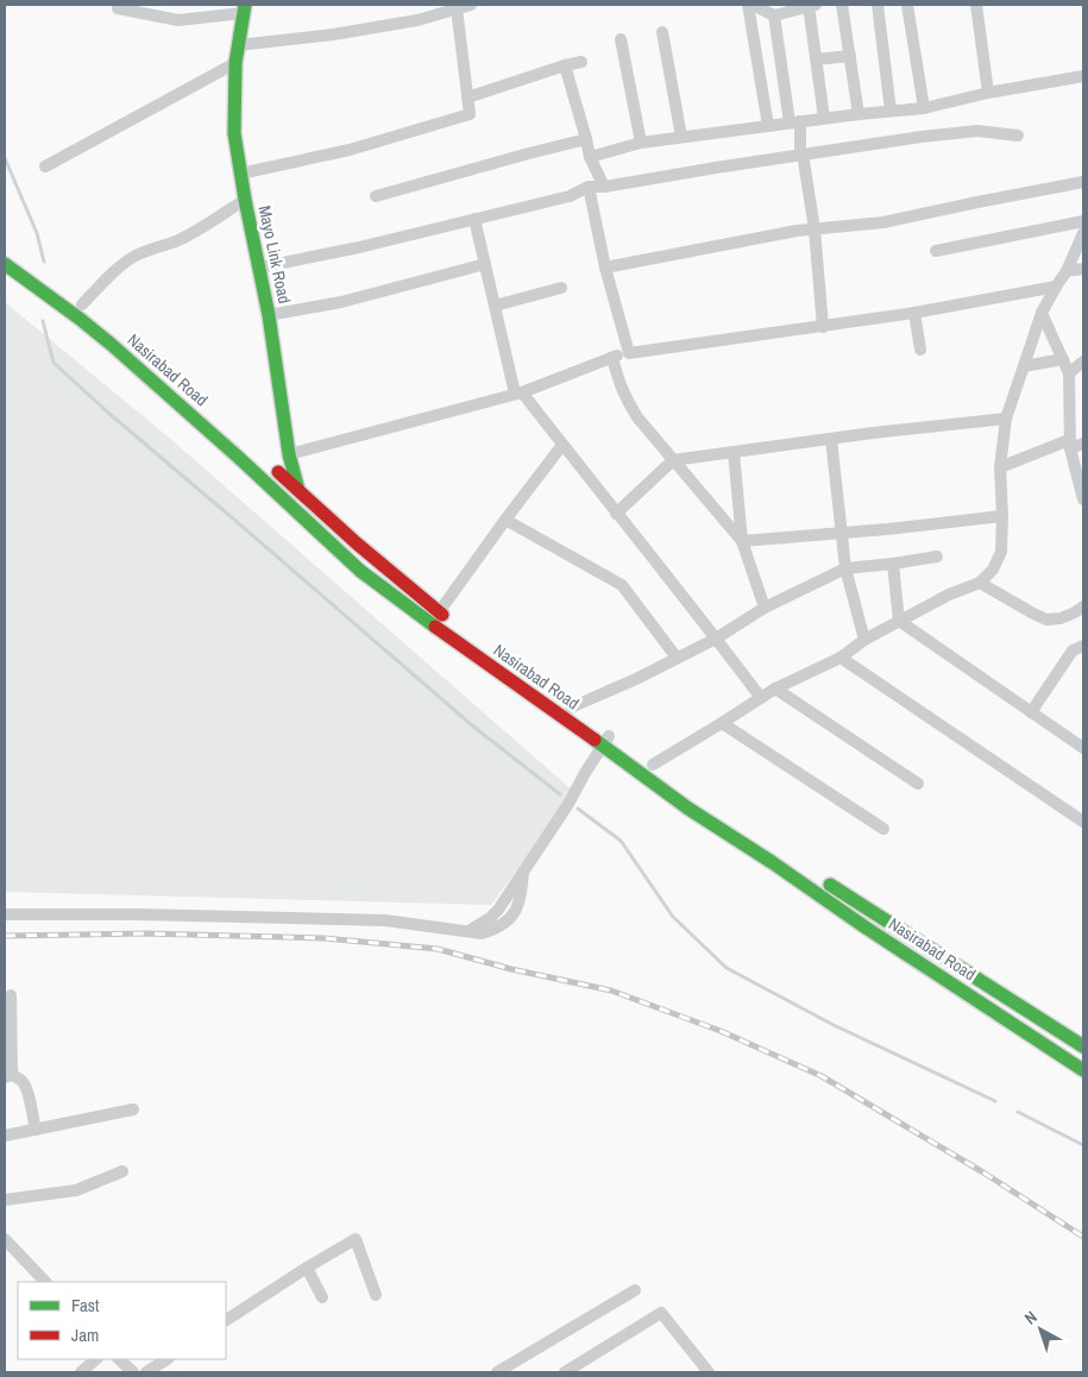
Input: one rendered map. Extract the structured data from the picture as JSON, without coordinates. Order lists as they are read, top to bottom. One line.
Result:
{"streets":{"main road":["Mayo Link Road","Nasirabad Road"]},"crossings":[["Mayo Link Road","Nasirabad Road"]],"legend":["Fast","Jam"],"north":"top left"}
